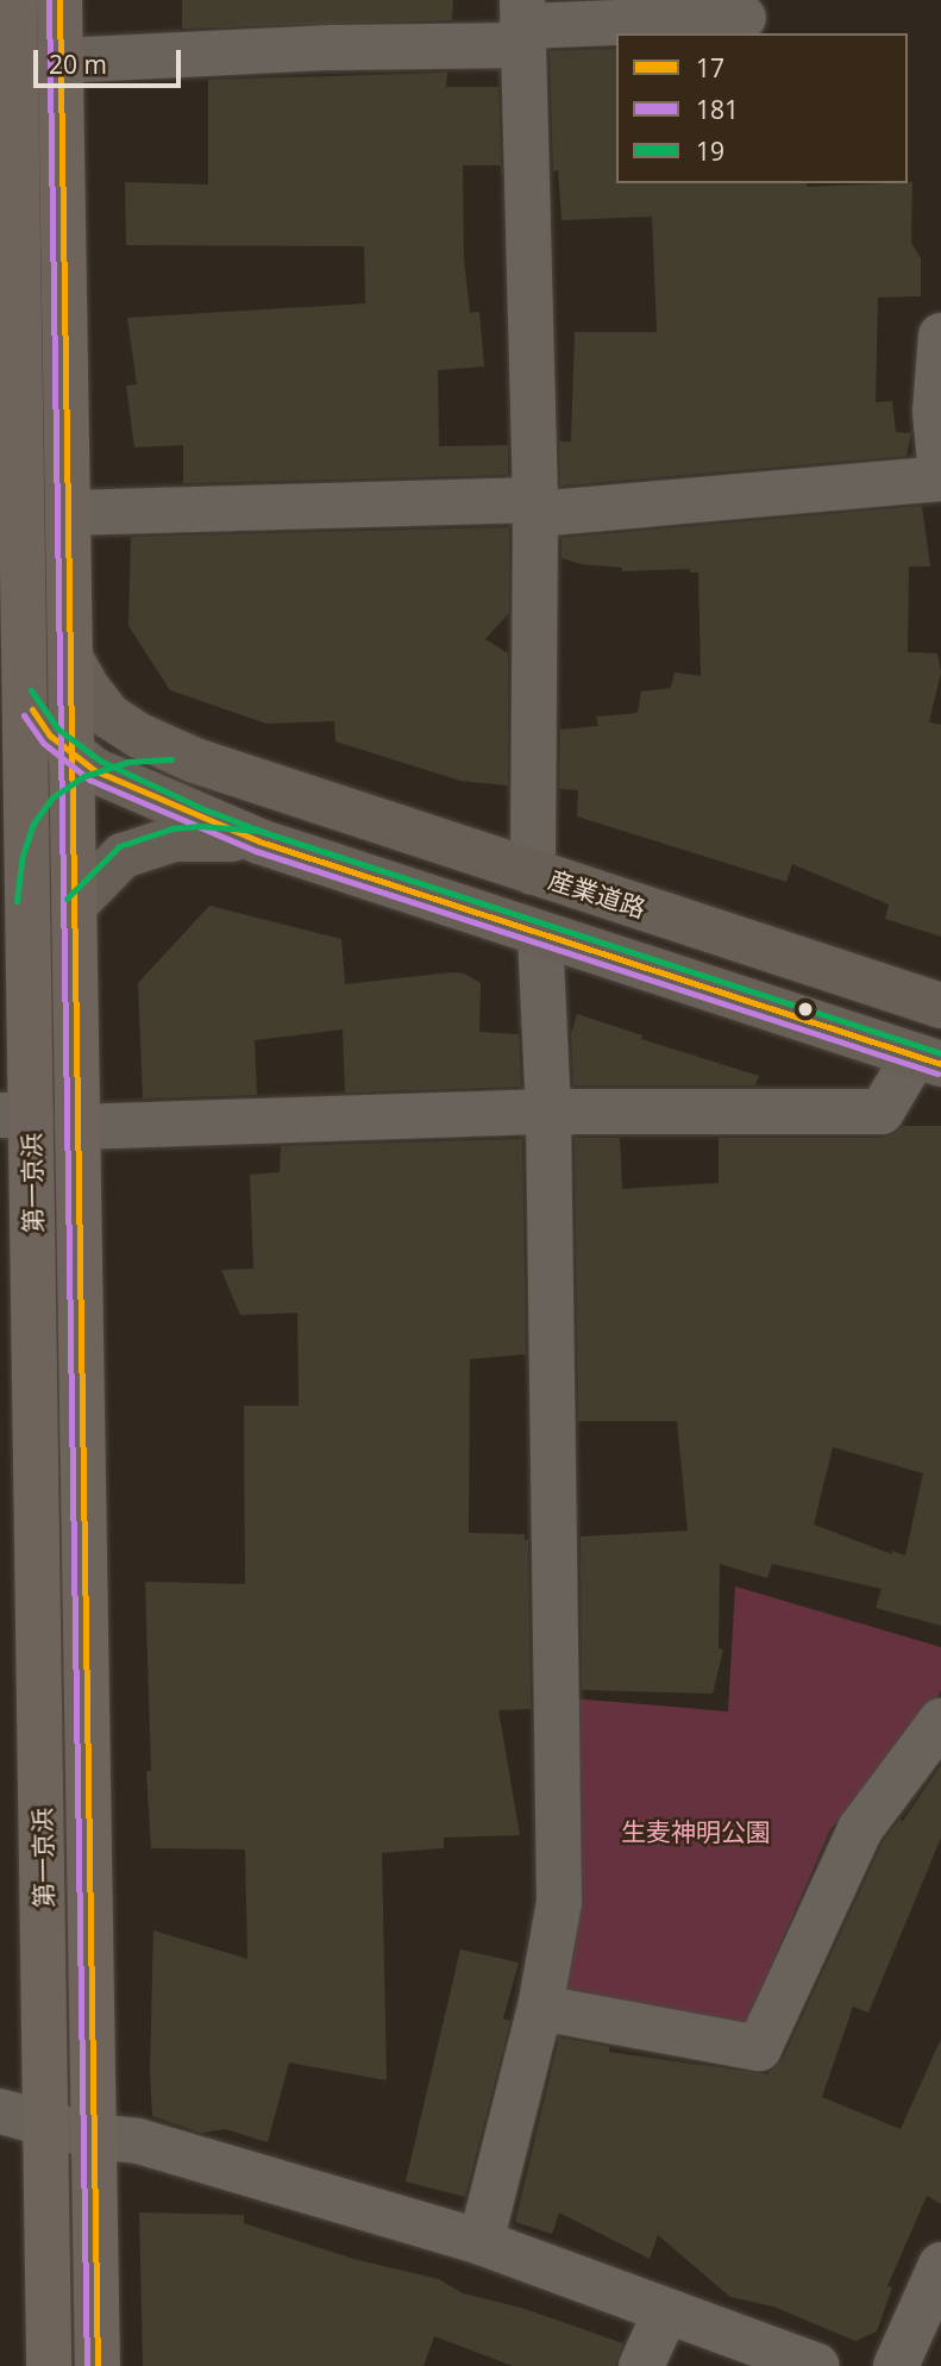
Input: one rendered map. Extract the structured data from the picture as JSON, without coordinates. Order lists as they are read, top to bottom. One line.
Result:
{"streets":{"highway":["第一京浜"],"main road":["産業道路"]},"crossings":[["産業道路","第一京浜"]],"parks":["生麦神明公園"],"lines":["transit line 17","transit line 181","transit line 19"],"legend":["17","181","19"],"scale_bar":"20 m"}
